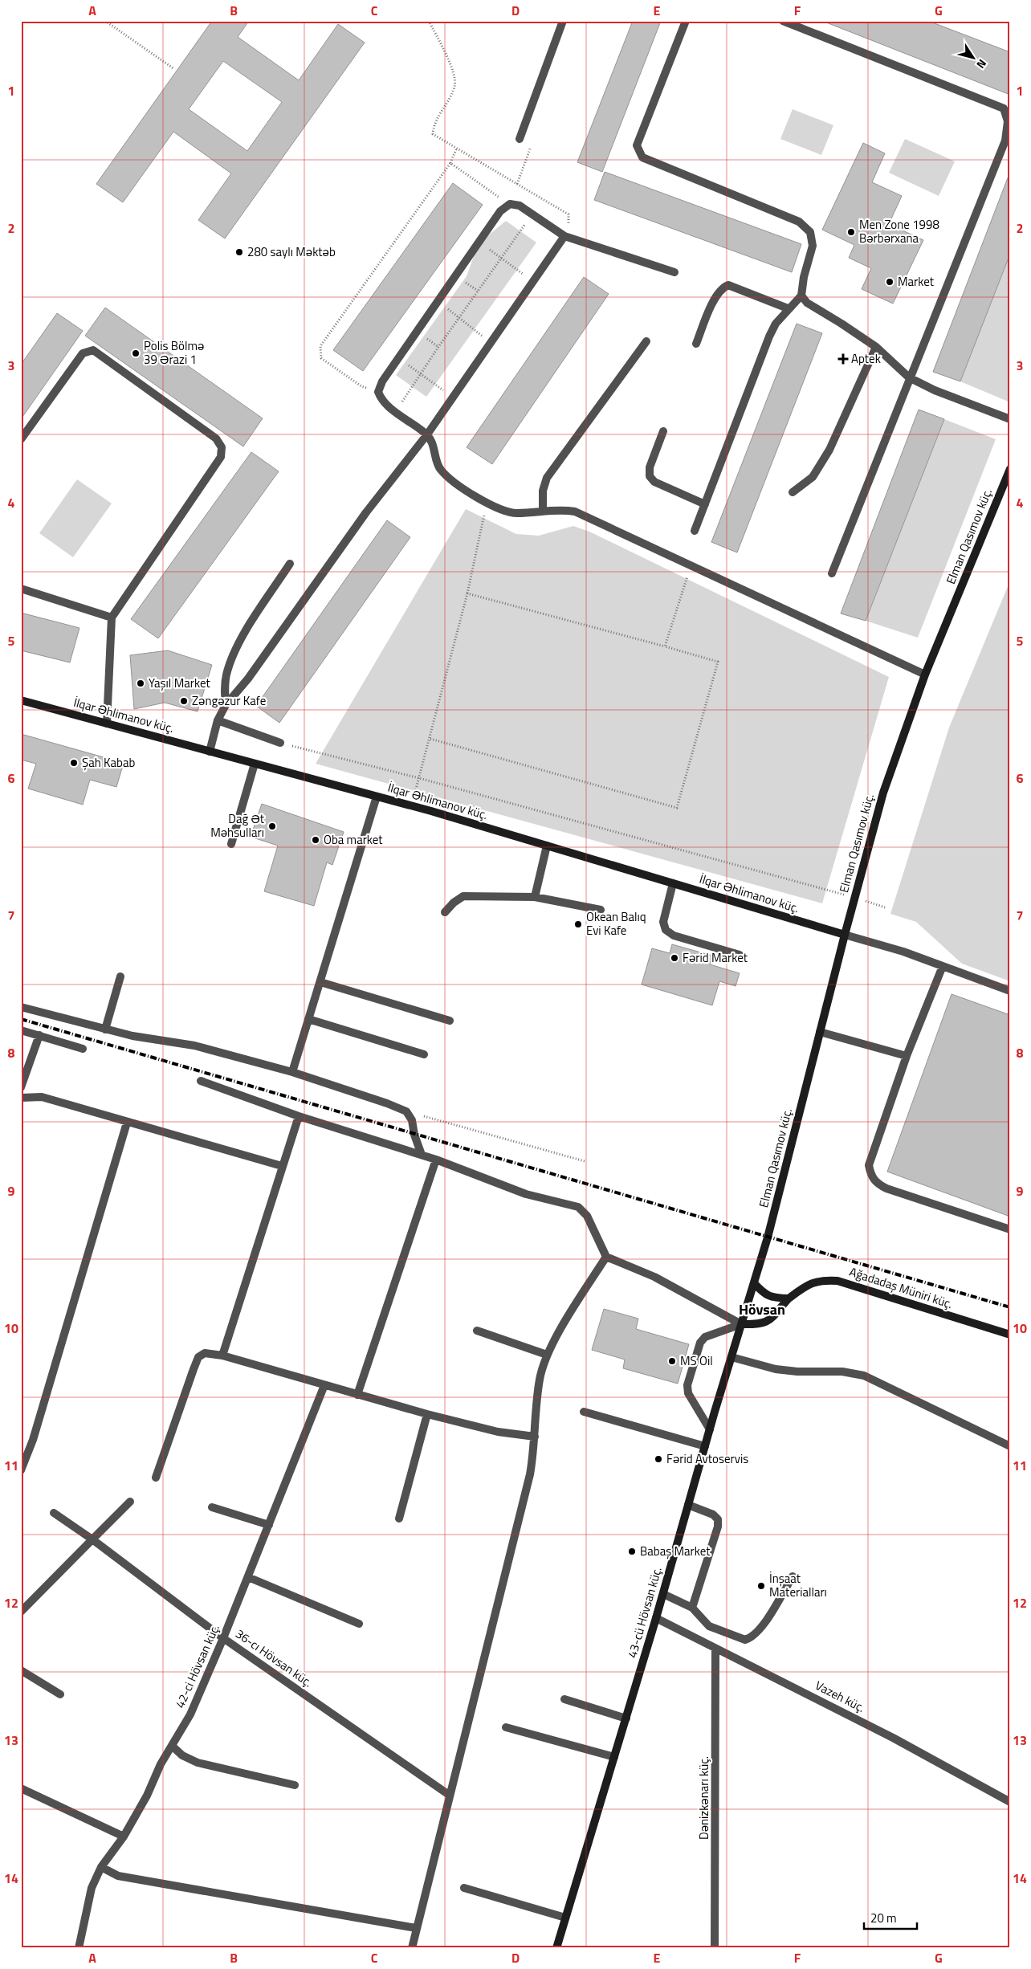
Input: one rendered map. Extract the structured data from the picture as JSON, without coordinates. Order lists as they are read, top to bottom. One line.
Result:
{"streets":{"main road":["Elman Qasımov küç.","İlqar Əhlimanov küç.","Ağadadaş Müniri küç.","43-cü Hövsan küç."],"street":["36-cı Hövsan küç.","42-ci Hövsan küç.","Vazeh küç.","Dənizkənarı küç."]},"crossings":[["Elman Qasımov küç.","İlqar Əhlimanov küç."],["Elman Qasımov küç.","43-cü Hövsan küç."],["Ağadadaş Müniri küç.","43-cü Hövsan küç."],["43-cü Hövsan küç.","Vazeh küç."],["36-cı Hövsan küç.","42-ci Hövsan küç."],["Vazeh küç.","Dənizkənarı küç."]],"districts":["Hövsan"],"places":{"other":["Men Zone 1998 Bərbərxana","280 saylı Məktəb","Market","Polis Bölmə 39 Ərazi 1","Yaşıl Market","Zəngəzur Kafe","Şah Kabab","Dağ Ət Məhsulları","Oba market","Okean Balıq Evi Kafe","Fərid Market","MS Oil","Fərid Avtoservis","Babaş Market","İnşaat Materialları"],"health":["Aptek"]},"scale_bar":"20 m","north":"bottom right","grid":{"columns":["A","B","C","D","E","F","G"],"rows":["1","2","3","4","5","6","7","8","9","10","11","12","13","14"]}}
